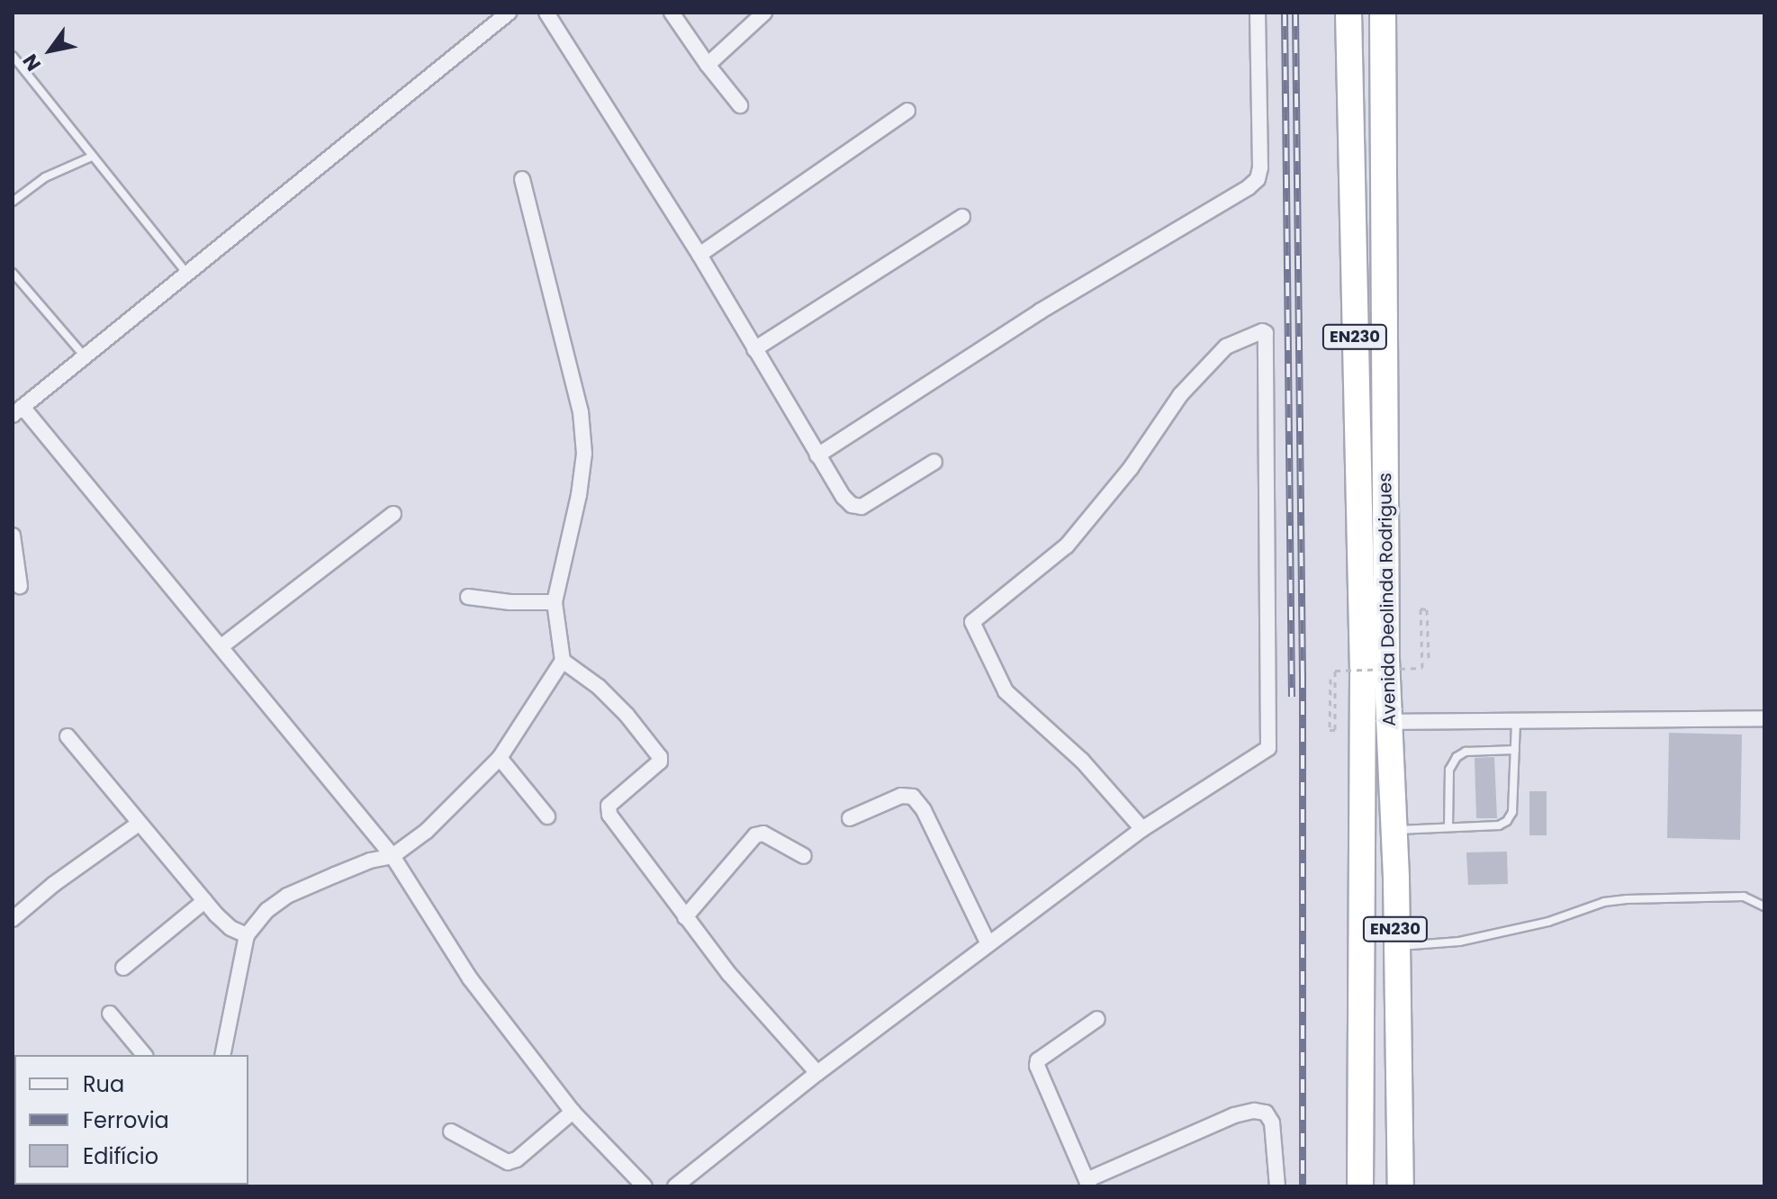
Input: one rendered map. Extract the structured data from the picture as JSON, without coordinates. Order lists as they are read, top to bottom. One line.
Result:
{"streets":{"highway":["EN230","Avenida Deolinda Rodrigues"]},"legend":["Rua","Ferrovia","Edifício"],"north":"bottom left"}
